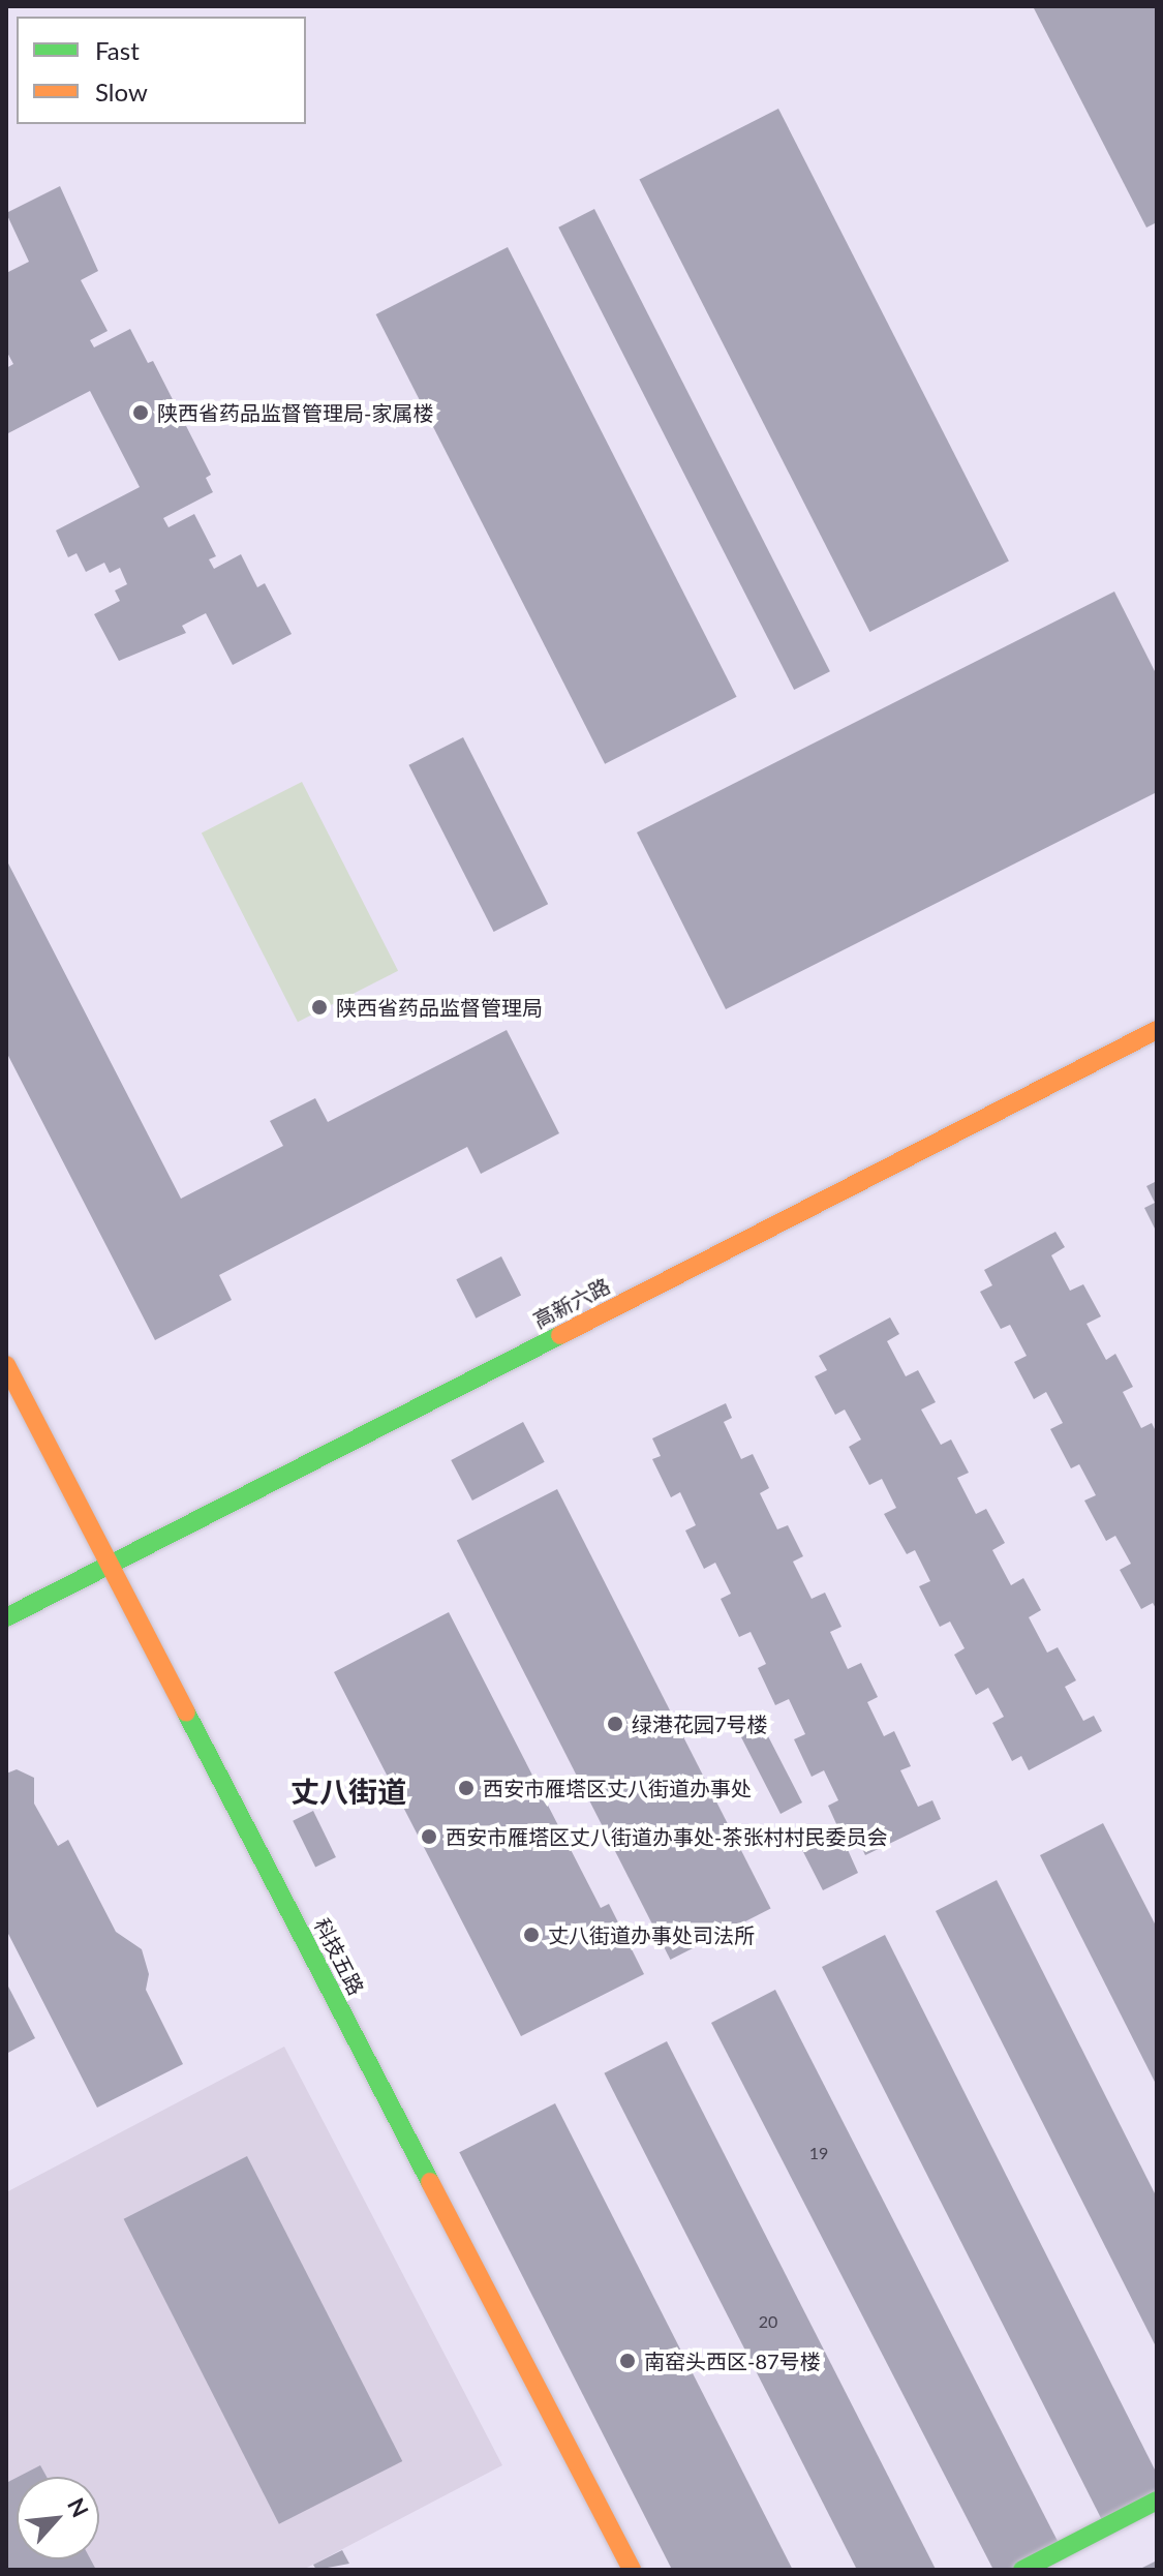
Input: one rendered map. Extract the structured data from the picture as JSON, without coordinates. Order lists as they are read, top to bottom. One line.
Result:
{"streets":{"street":["高新六路","科技五路"]},"crossings":[["高新六路","科技五路"]],"districts":["丈八街道"],"places":["陕西省药品监督管理局-家属楼","陕西省药品监督管理局","绿港花园7号楼","西安市雁塔区丈八街道办事处","西安市雁塔区丈八街道办事处-茶张村村民委员会","丈八街道办事处司法所","南窑头西区-87号楼"],"house_numbers":["19","20"],"legend":["Fast","Slow"],"north":"top right"}
